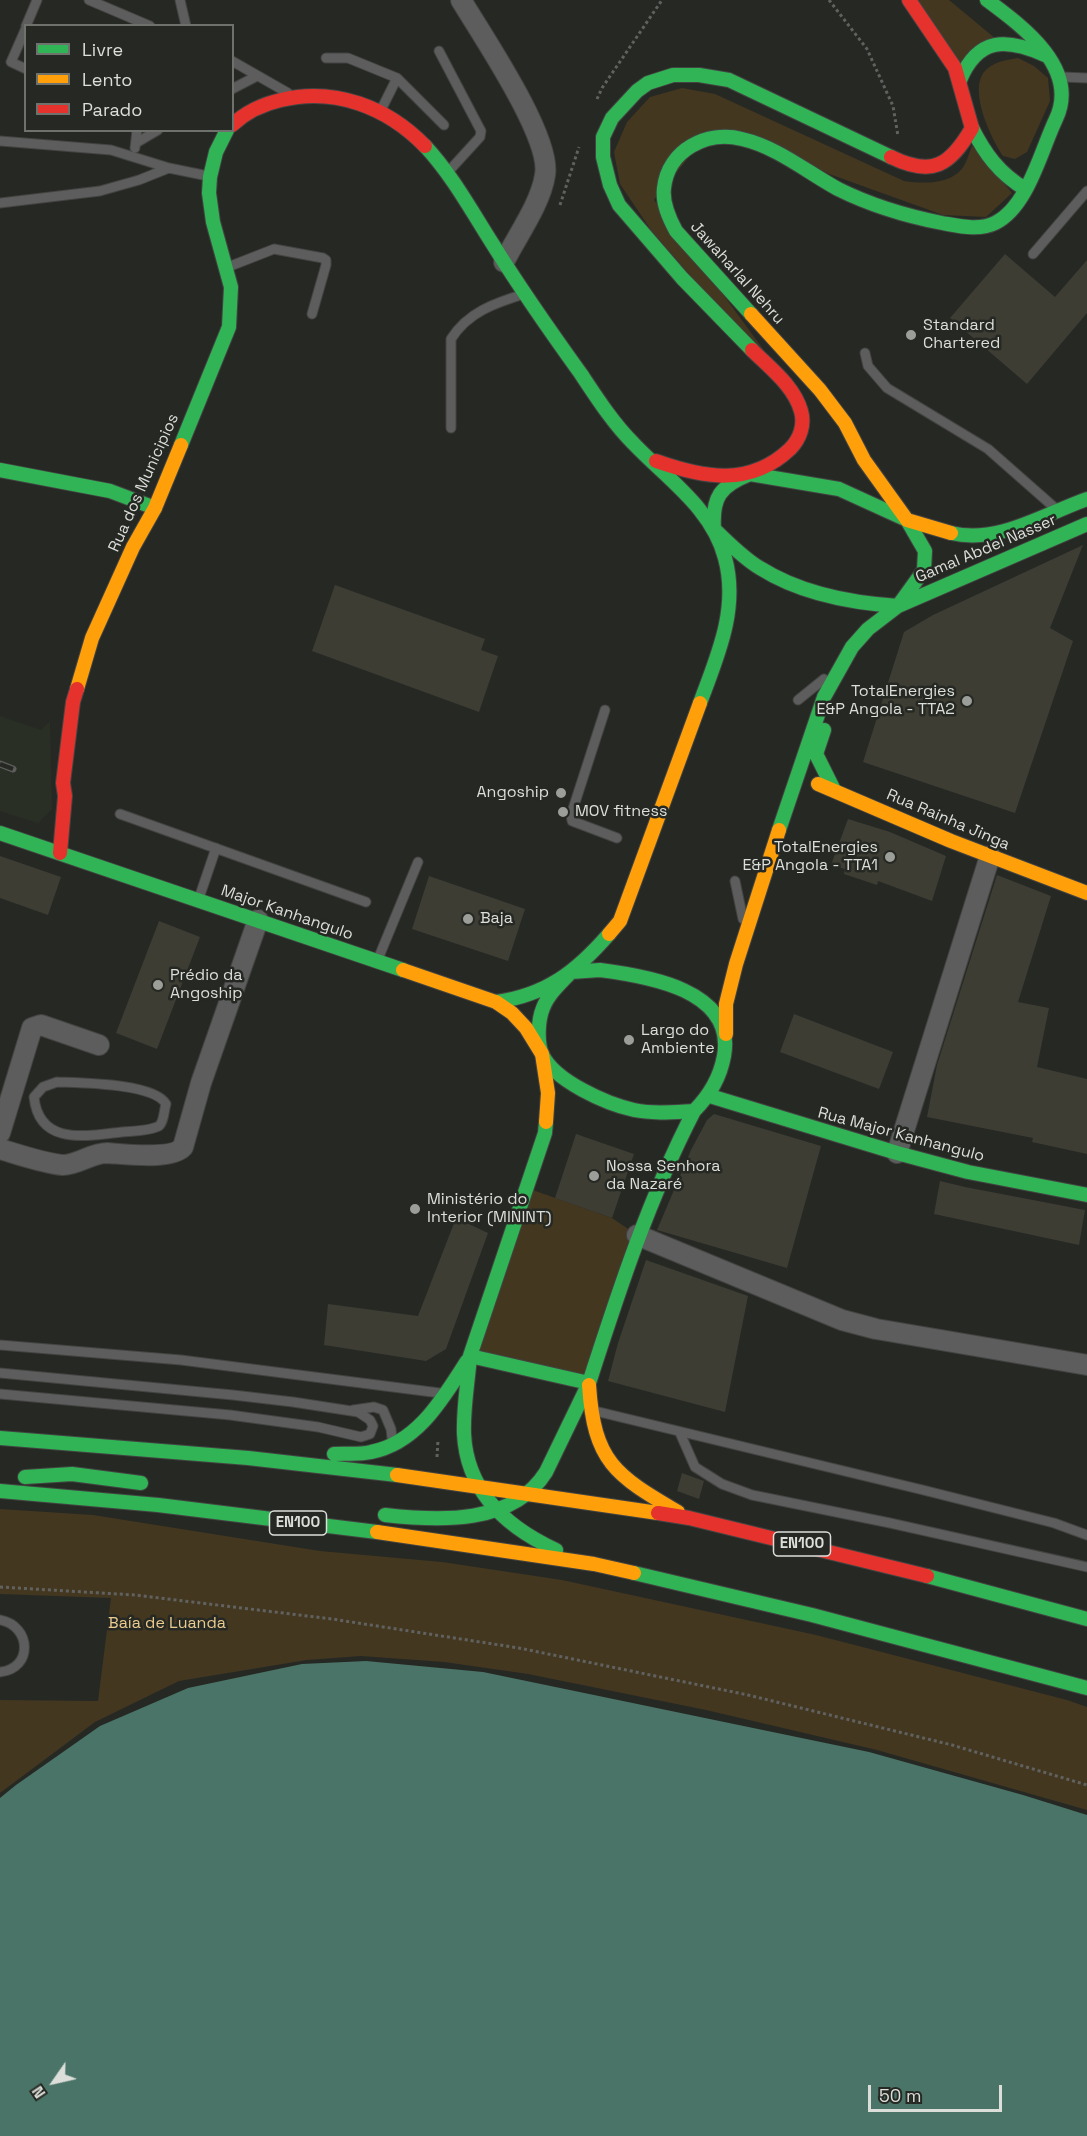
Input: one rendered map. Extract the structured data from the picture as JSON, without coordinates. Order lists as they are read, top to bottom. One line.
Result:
{"streets":{"main road":["Jawaharlal Nehru","Rua dos Municipios","Gamal Abdel Nasser","Rua Rainha Jinga","Major Kanhangulo","Rua Major Kanhangulo","EN100"]},"crossings":[["Jawaharlal Nehru","Gamal Abdel Nasser"],["Rua dos Municipios","Major Kanhangulo"],["Major Kanhangulo","Rua Major Kanhangulo"]],"parks":["Baía de Luanda"],"places":["Standard Chartered","TotalEnergies E&P Angola - TTA2","Angoship","MOV fitness","TotalEnergies E&P Angola - TTA1","Baja","Prédio da Angoship","Largo do Ambiente","Nossa Senhora da Nazaré","Ministério do Interior (MININT)"],"legend":["Livre","Lento","Parado"],"scale_bar":"50 m","north":"bottom left"}
